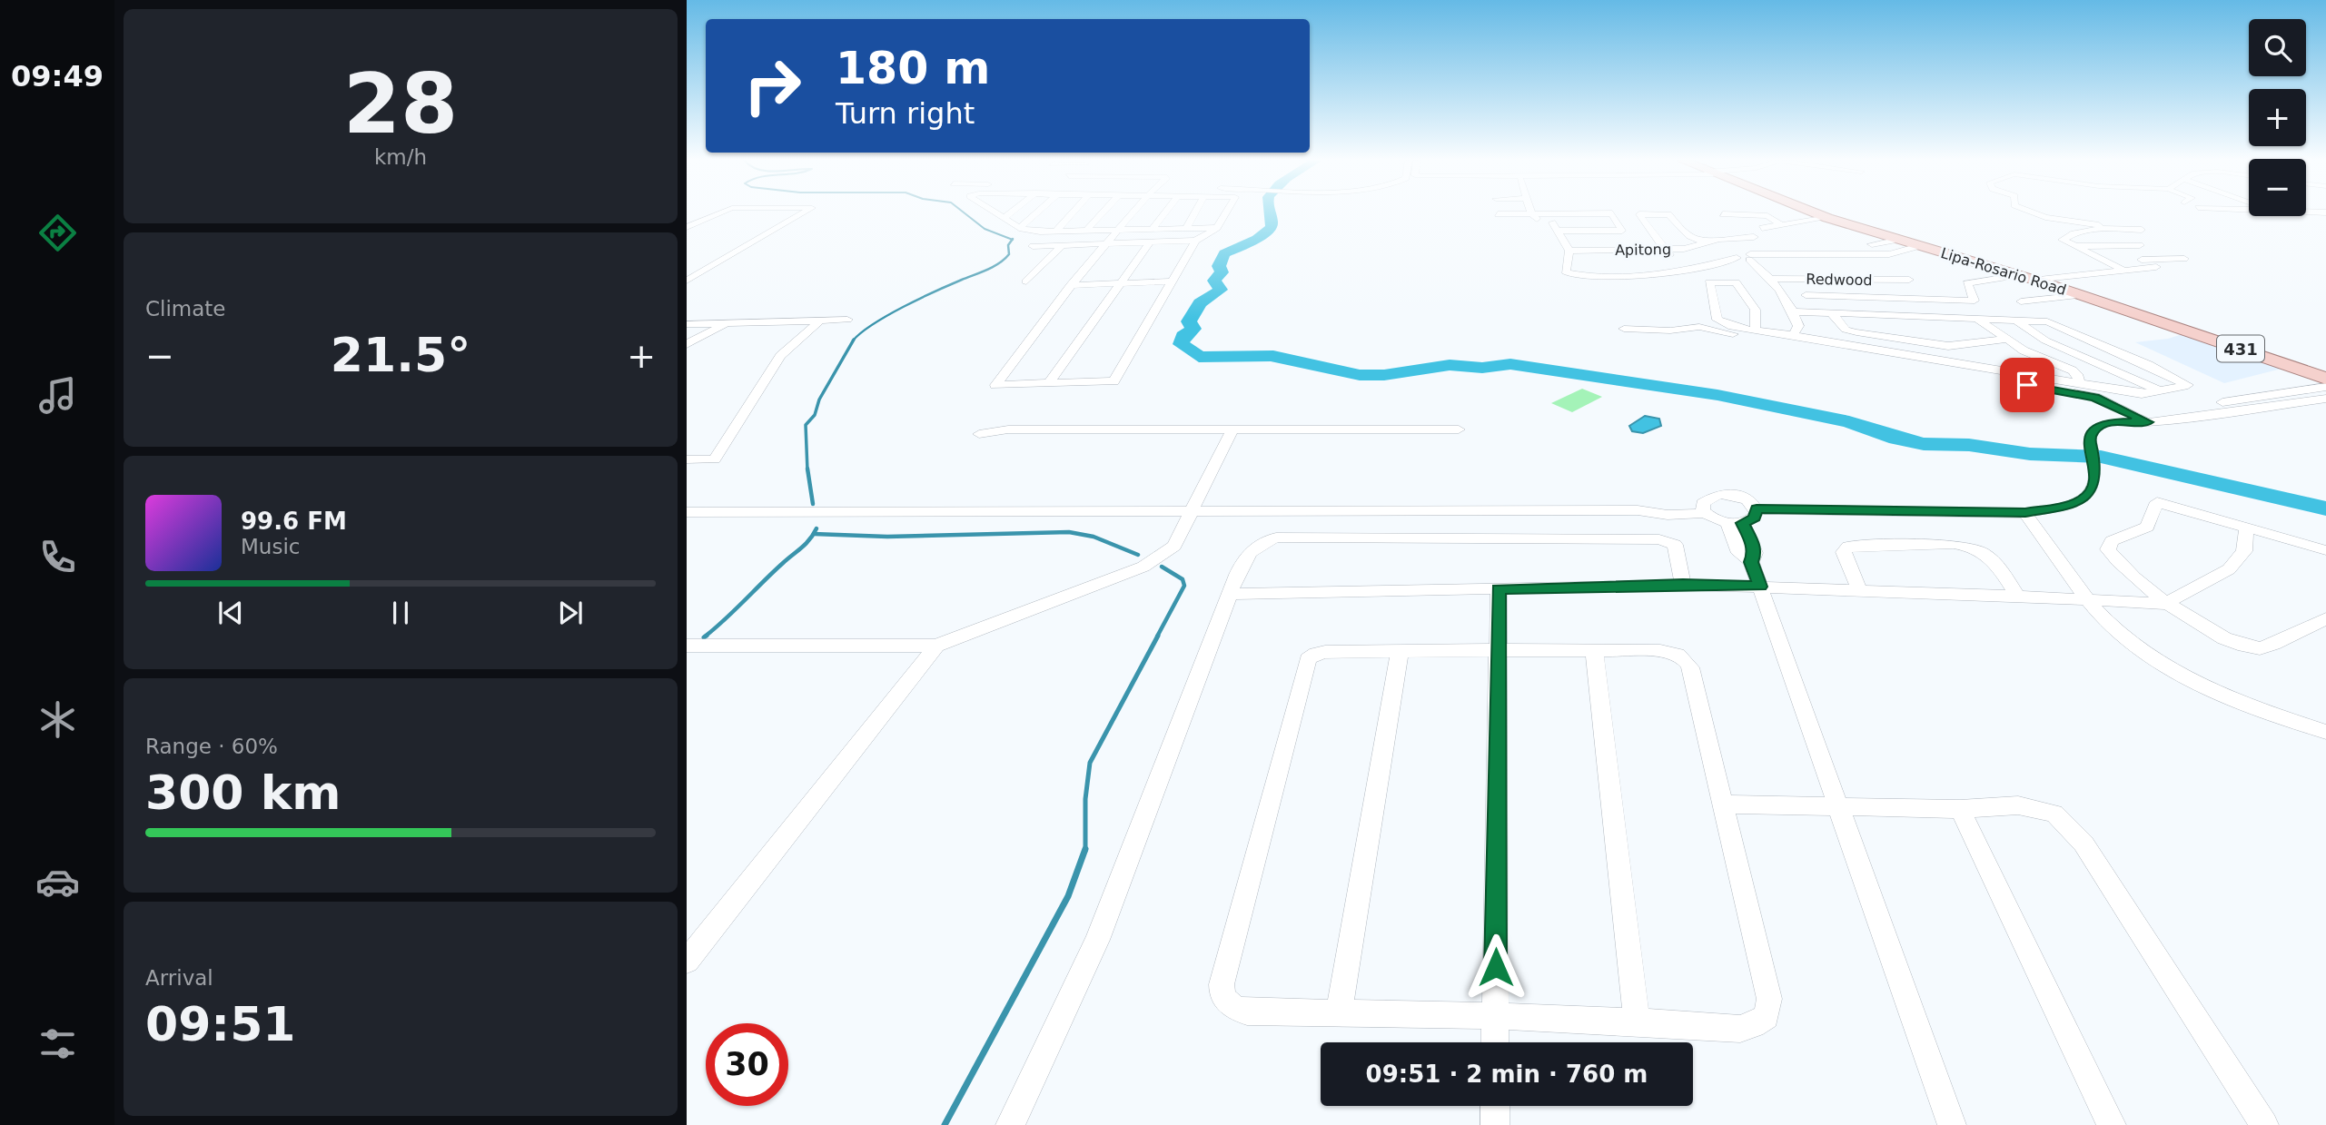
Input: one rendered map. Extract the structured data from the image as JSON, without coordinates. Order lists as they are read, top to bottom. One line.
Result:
{"streets":{"main road":["Lipa-Rosario Road","431"],"street":["Apitong","Redwood"]},"page":{"tabs":"09:49","tile":[["28","km/h"],"Climate",["Range · 60%","300 km"],["Arrival","09:51"]],"map_buttons":["+","−"],"turn":["180 m","Turn right"],"heat":["−","21.5°","+"],"song":["99.6 FM","Music"],"limit":"30","trip":"09:51 · 2 min · 760 m"}}
